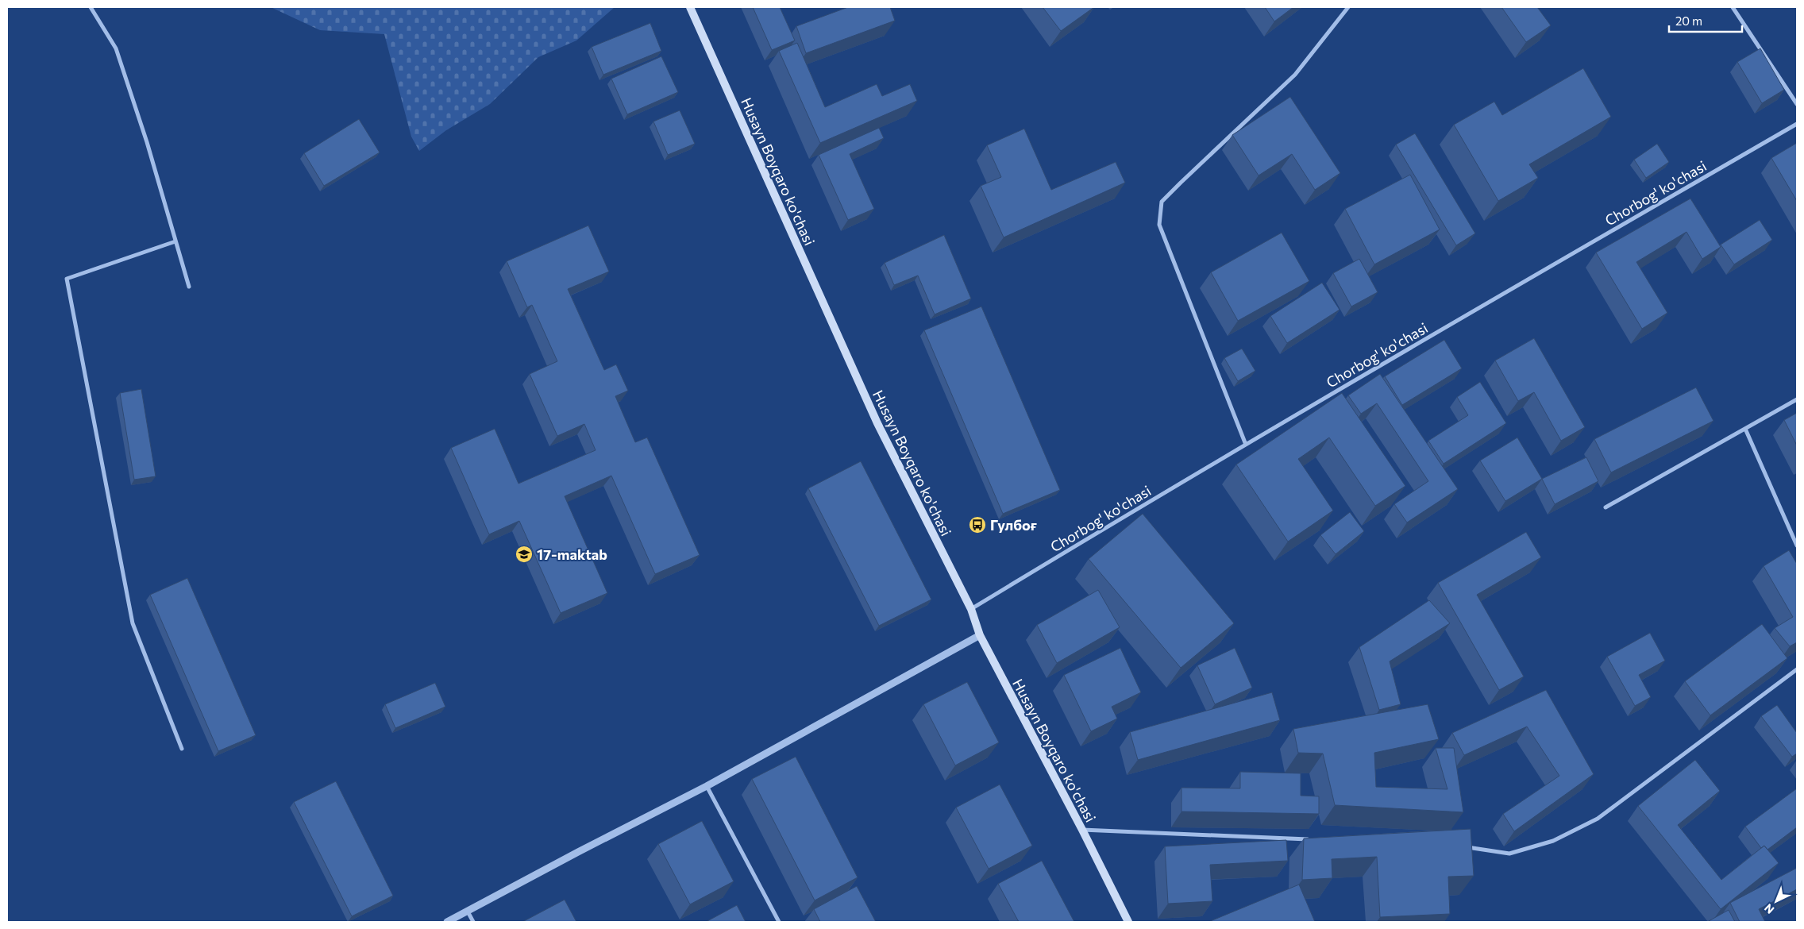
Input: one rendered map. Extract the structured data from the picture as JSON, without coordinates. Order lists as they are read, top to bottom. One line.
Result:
{"streets":{"main road":["Husayn Boyqaro ko'chasi"],"street":["Сhorbog' ko'chasi"]},"crossings":[["Husayn Boyqaro ko'chasi","Сhorbog' ko'chasi"]],"places":{"bus stop":["Гулбоғ"],"school or university":["17-maktab"]},"scale_bar":"20 m","north":"bottom left"}
